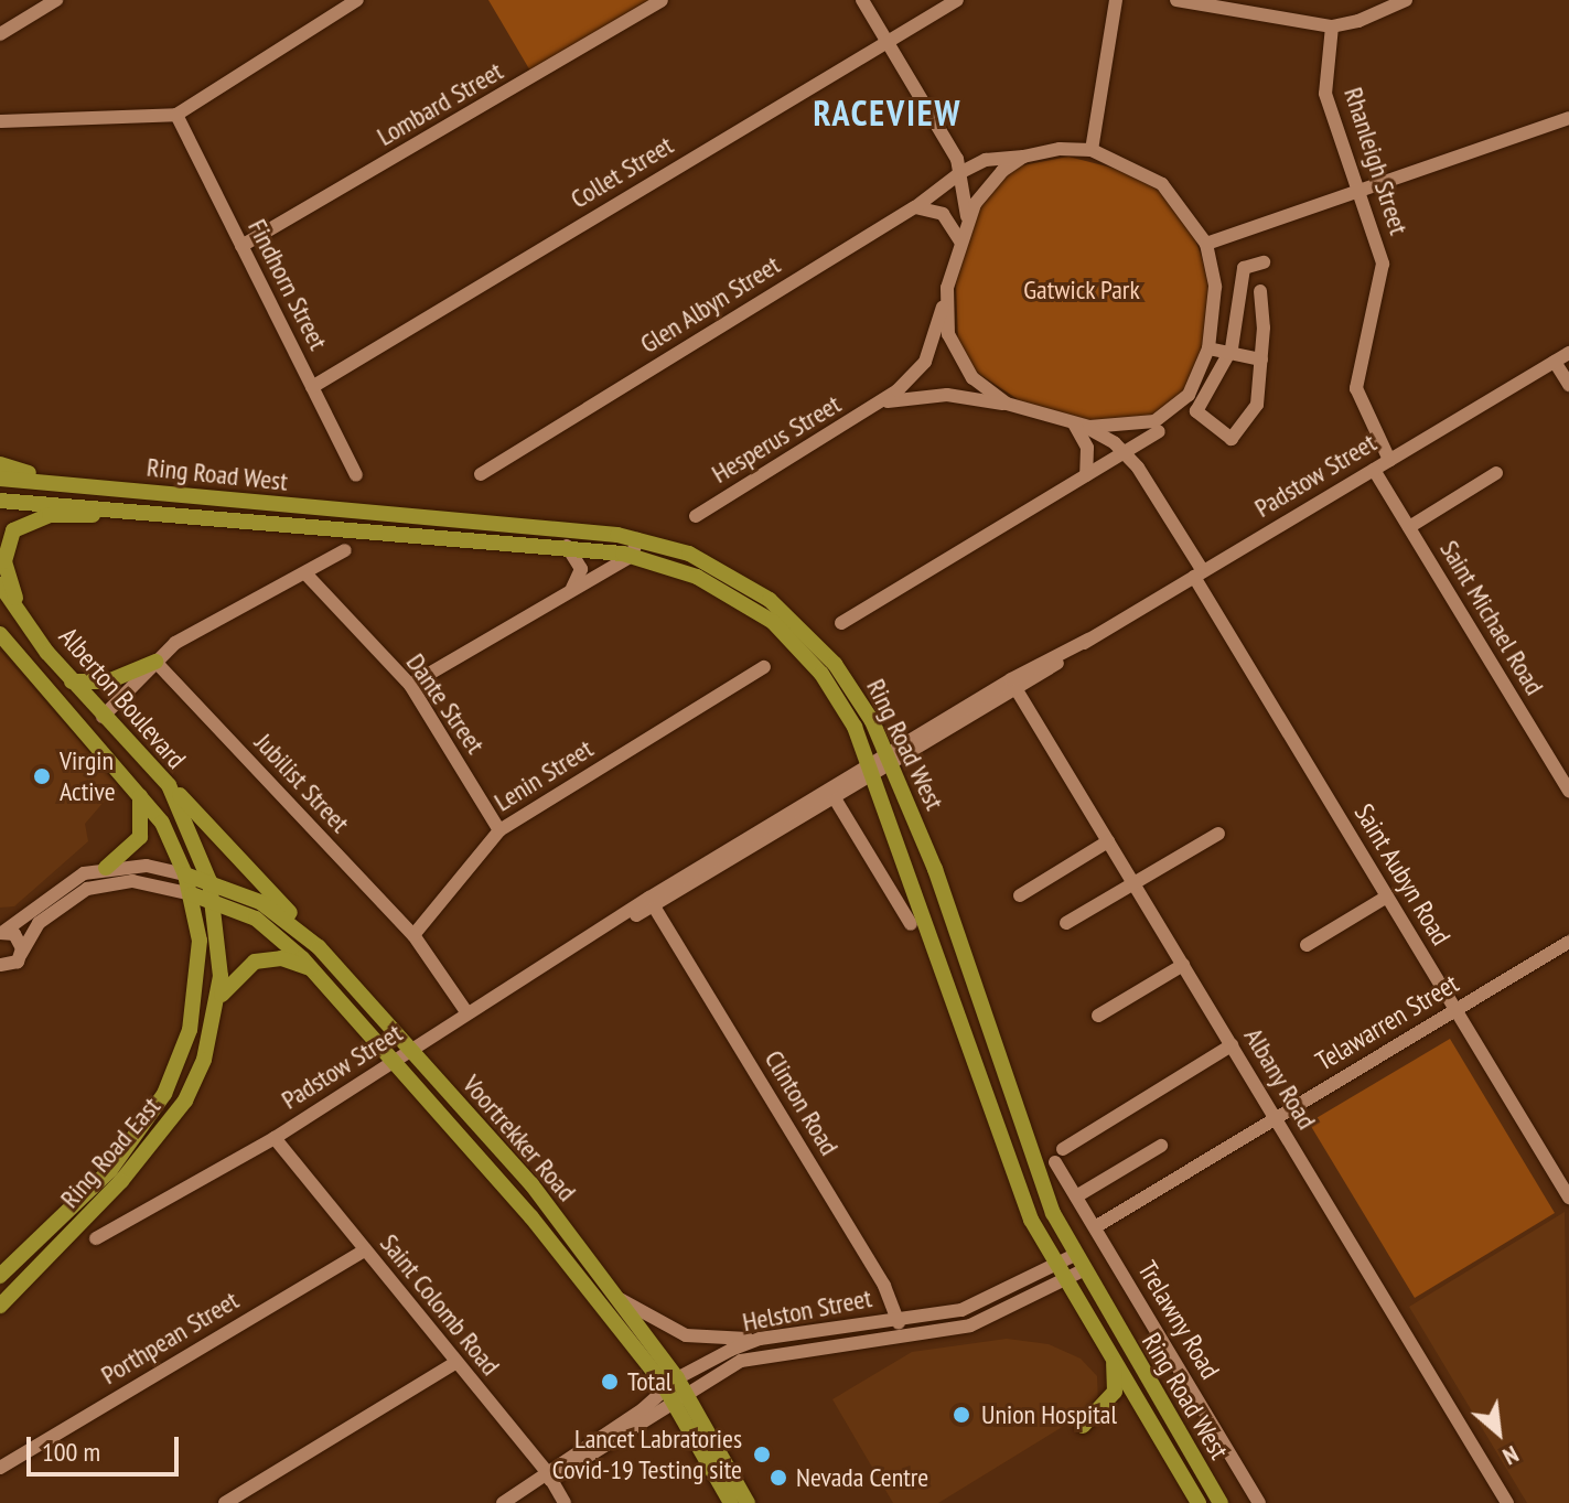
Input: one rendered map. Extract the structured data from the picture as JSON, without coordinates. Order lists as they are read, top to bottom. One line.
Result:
{"streets":{"main road":["Ring Road West","Alberton Boulevard","Voortrekker Road","Ring Road East"],"street":["Lombard Street","Rhanleigh Street","Collet Street","Findhorn Street","Glen Albyn Street","Hesperus Street","Padstow Street","Saint Michael Road","Dante Street","Lenin Street","Jubilist Street","Saint Aubyn Road","Telawarren Street","Albany Road","Clinton Road","Saint Colomb Road","Helston Street","Trelawny Road","Porthpean Street"]},"crossings":[["Lombard Street","Findhorn Street"],["Rhanleigh Street","Padstow Street"],["Collet Street","Findhorn Street"],["Glen Albyn Street","Hesperus Street"],["Glen Albyn Street","Saint Aubyn Road"],["Hesperus Street","Saint Aubyn Road"],["Ring Road West","Padstow Street"],["Ring Road West","Helston Street"],["Padstow Street","Saint Michael Road"],["Padstow Street","Saint Aubyn Road"],["Padstow Street","Albany Road"],["Padstow Street","Clinton Road"],["Padstow Street","Voortrekker Road"],["Padstow Street","Saint Colomb Road"],["Alberton Boulevard","Voortrekker Road"],["Alberton Boulevard","Ring Road East"],["Dante Street","Lenin Street"],["Lenin Street","Jubilist Street"],["Saint Aubyn Road","Telawarren Street"],["Telawarren Street","Albany Road"],["Telawarren Street","Trelawny Road"],["Albany Road","Trelawny Road"],["Clinton Road","Helston Street"],["Voortrekker Road","Ring Road East"],["Voortrekker Road","Helston Street"],["Saint Colomb Road","Helston Street"],["Saint Colomb Road","Porthpean Street"]],"districts":["RACEVIEW"],"parks":["Gatwick Park"],"places":["Virgin Active","Total","Union Hospital","Lancet Labratories Covid-19 Testing site","Nevada Centre"],"scale_bar":"100 m","north":"bottom right"}
